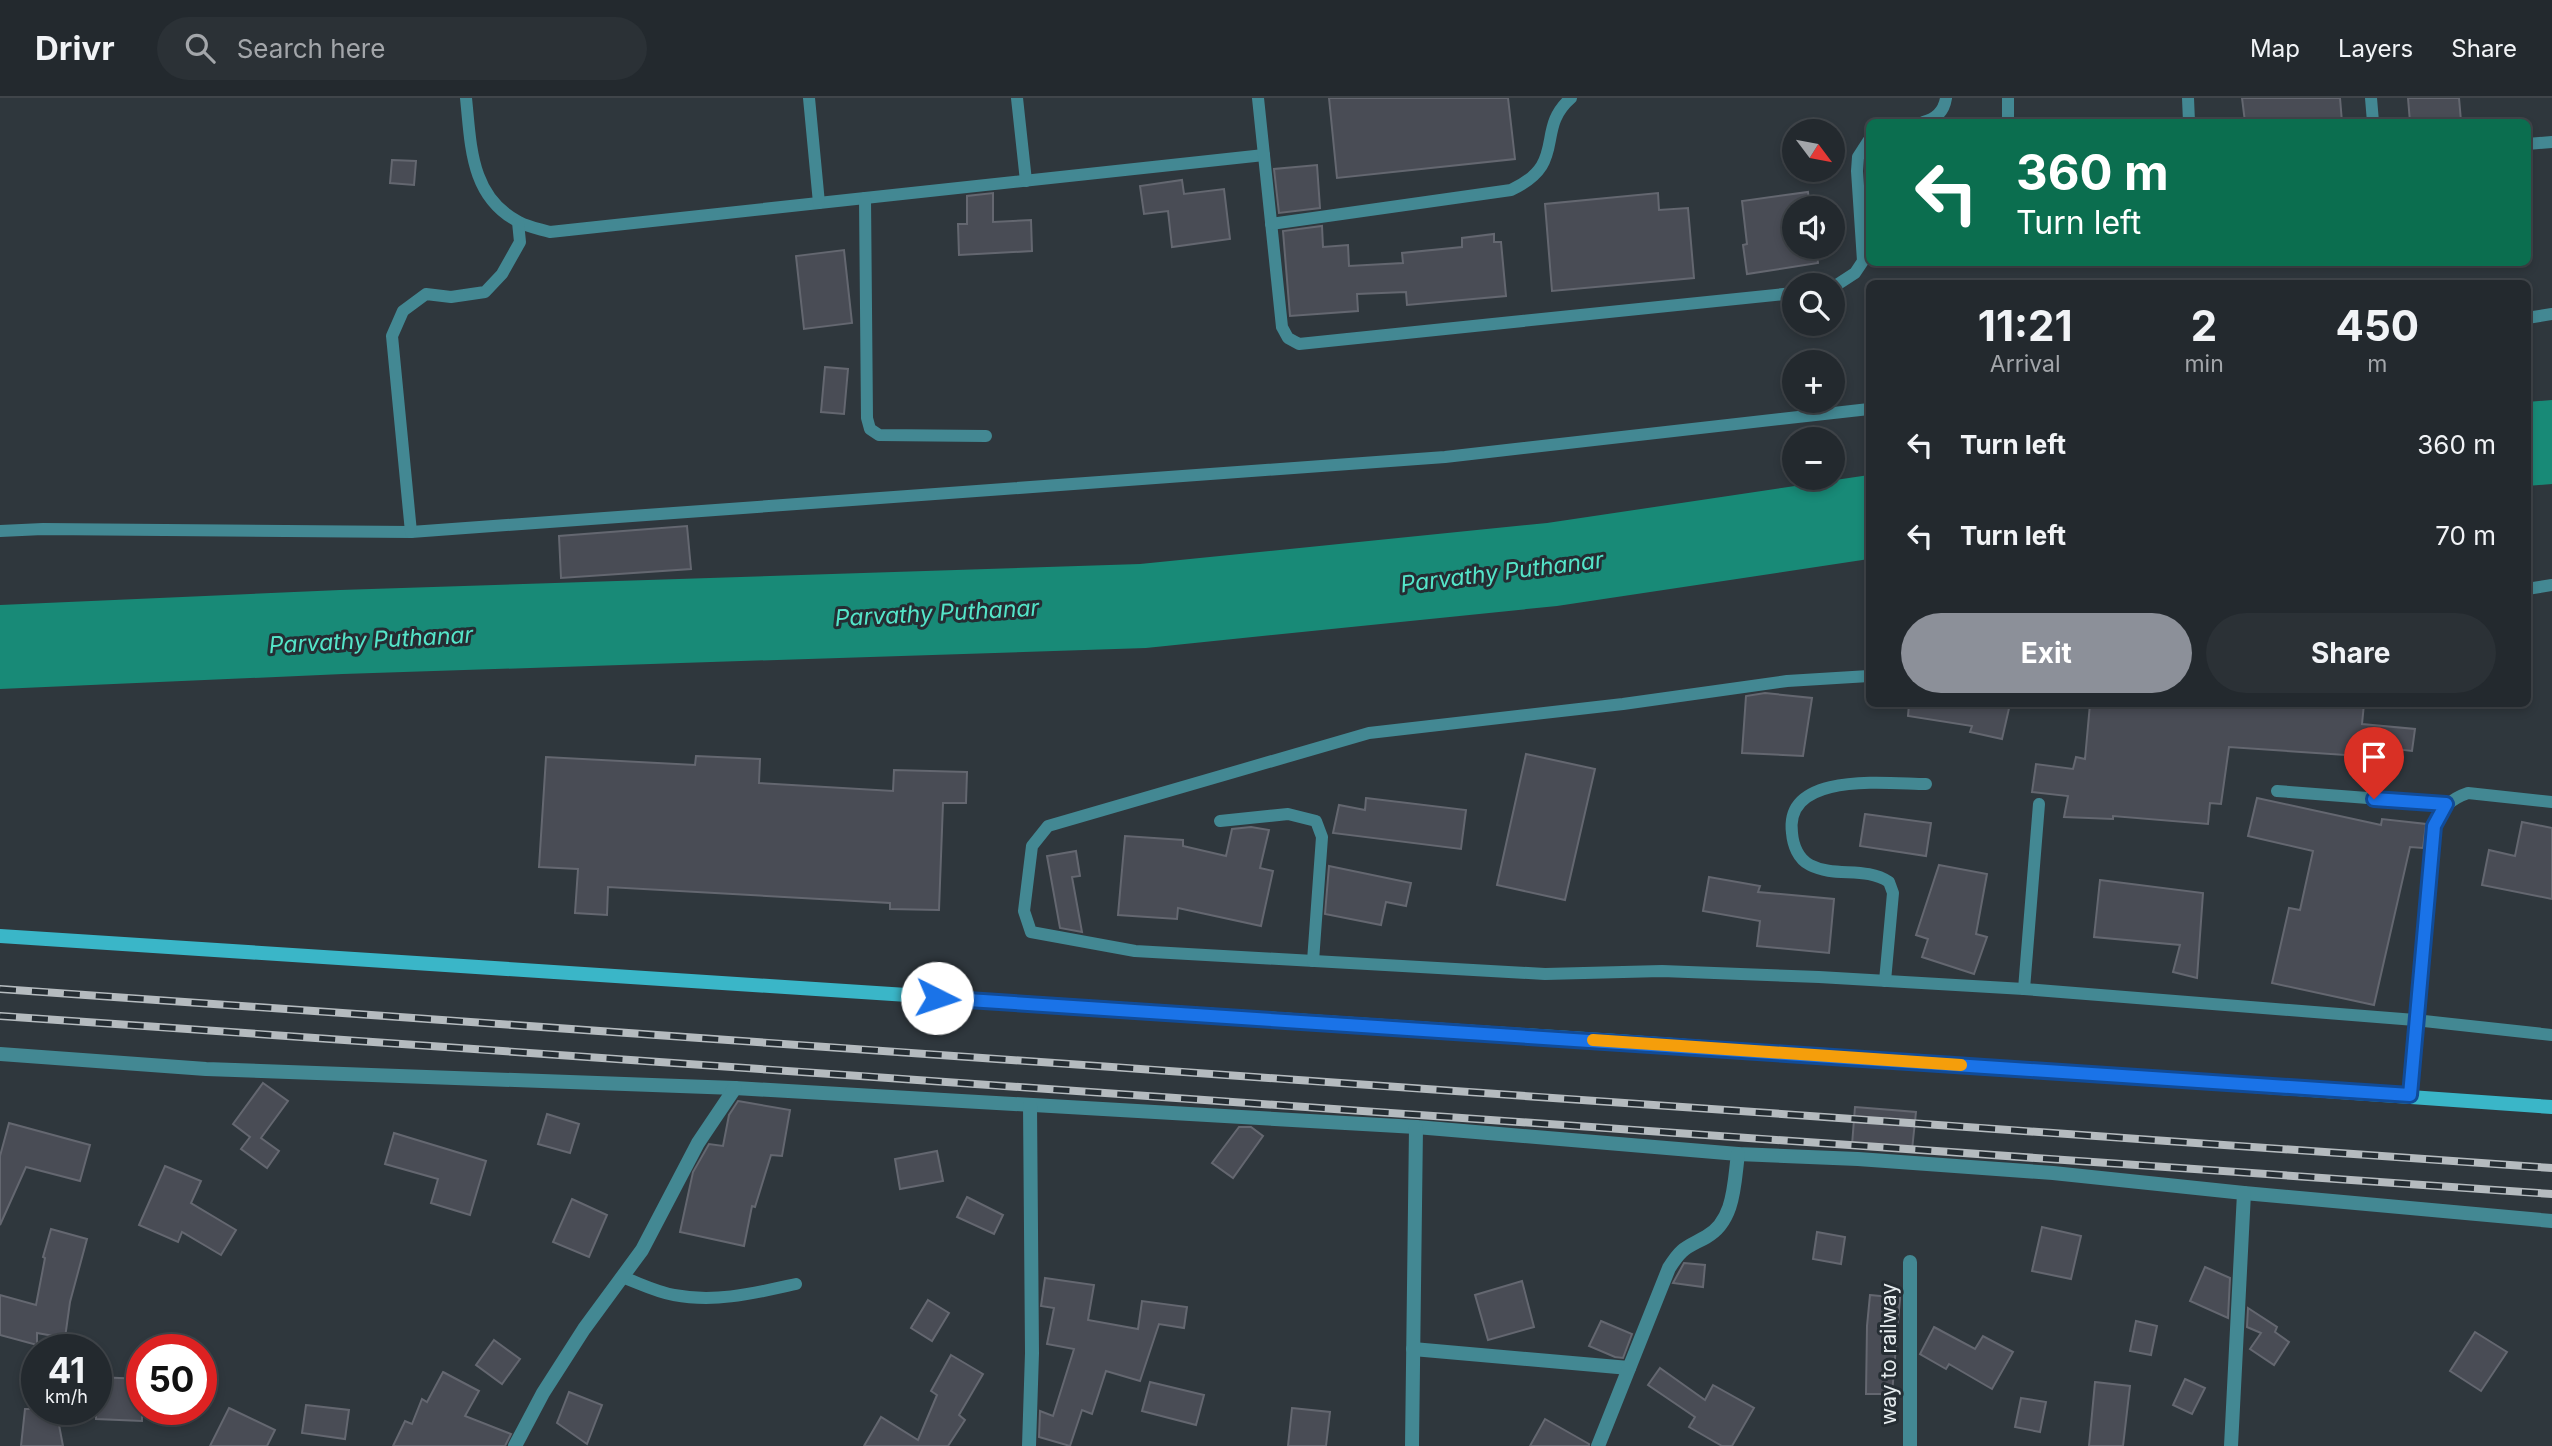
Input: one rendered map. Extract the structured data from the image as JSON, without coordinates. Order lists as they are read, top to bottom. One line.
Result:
{"streets":{"street":["way to railway"]},"water":["Parvathy Puthanar"],"north":"bottom right","page":{"header":"Drivr","search":"Search here","nav":["Map","Layers","Share"],"map_buttons":["+","−"],"turn":["360 m","Turn left"],"eta":["11:21","Arrival","2","min","450","m"],"list":[{"name":"Turn left","value":"360 m"},{"name":"Turn left","value":"70 m"}],"buttons":["Exit","Share"],"speed":"41 km/h","limit":"50"}}
